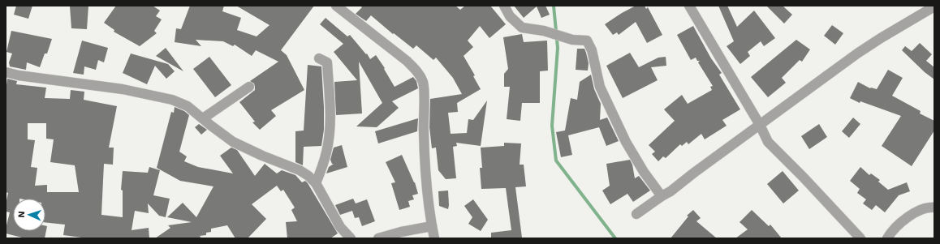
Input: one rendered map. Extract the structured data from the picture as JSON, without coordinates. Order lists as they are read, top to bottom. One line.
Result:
{"north":"left"}
